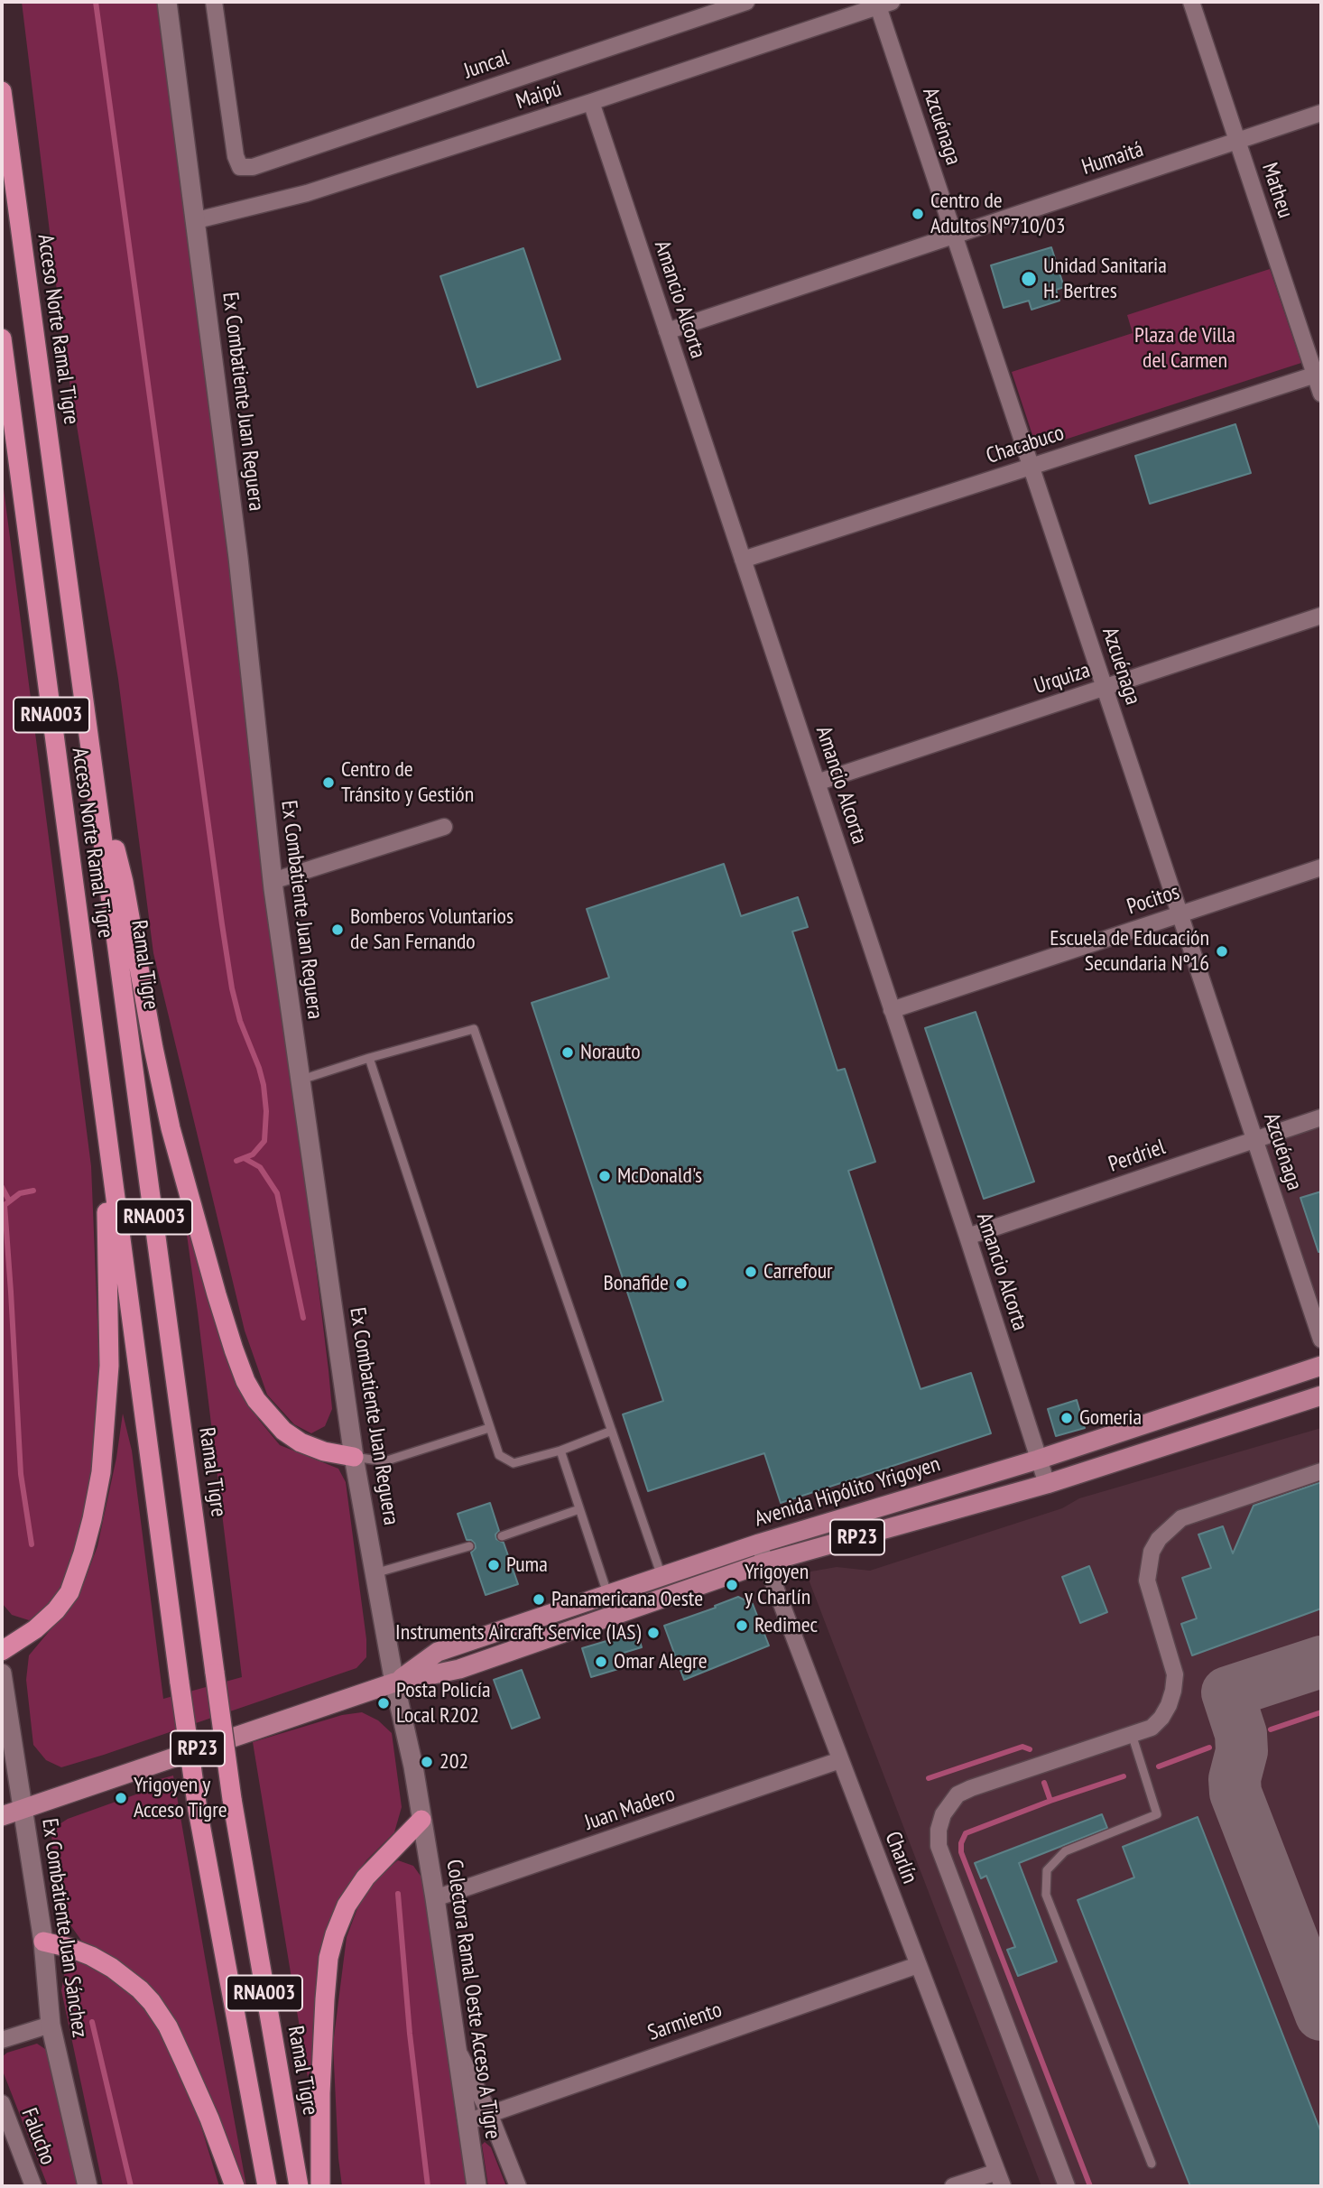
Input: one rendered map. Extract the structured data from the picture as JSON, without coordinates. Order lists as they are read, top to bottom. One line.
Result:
{"streets":{"highway":["Acceso Norte Ramal Tigre","RNA003","Ramal Tigre"],"main road":["Avenida Hipólito Yrigoyen","RP23"],"street":["Juncal","Maipú","Azcuénaga","Humaitá","Matheu","Amancio Alcorta","Ex Combatiente Juan Reguera","Chacabuco","Urquiza","Pocitos","Perdriel","Juan Madero","Charlín","Ex Combatiente Juan Sánchez","Colectora Ramal Oeste Acceso A Tigre","Sarmiento","Falucho"]},"crossings":[["Maipú","Azcuénaga"],["Maipú","Amancio Alcorta"],["Maipú","Ex Combatiente Juan Reguera"],["Azcuénaga","Humaitá"],["Azcuénaga","Chacabuco"],["Azcuénaga","Urquiza"],["Azcuénaga","Pocitos"],["Azcuénaga","Perdriel"],["Humaitá","Matheu"],["Humaitá","Amancio Alcorta"],["Matheu","Chacabuco"],["Amancio Alcorta","Chacabuco"],["Amancio Alcorta","Urquiza"],["Amancio Alcorta","Pocitos"],["Amancio Alcorta","Perdriel"],["Amancio Alcorta","Avenida Hipólito Yrigoyen"],["Acceso Norte Ramal Tigre","RNA003"],["Acceso Norte Ramal Tigre","Ramal Tigre"],["Ex Combatiente Juan Reguera","Avenida Hipólito Yrigoyen"],["Ex Combatiente Juan Reguera","Colectora Ramal Oeste Acceso A Tigre"],["Avenida Hipólito Yrigoyen","Charlín"],["Avenida Hipólito Yrigoyen","Ex Combatiente Juan Sánchez"],["Juan Madero","Charlín"],["Juan Madero","Colectora Ramal Oeste Acceso A Tigre"],["Charlín","Sarmiento"],["Colectora Ramal Oeste Acceso A Tigre","Sarmiento"]],"parks":["Plaza de Villa del Carmen"],"places":["Centro de Adultos Nº710/03","Unidad Sanitaria H. Bertres","Centro de Tránsito y Gestión","Bomberos Voluntarios de San Fernando","Escuela de Educación Secundaria Nº16","Norauto","McDonald's","Carrefour","Bonafide","Gomeria","Puma","Yrigoyen y Charlín","Panamericana Oeste","Redimec","Instruments Aircraft Service (IAS)","Omar Alegre","Posta Policía Local R202","202","Yrigoyen y Acceso Tigre"]}
